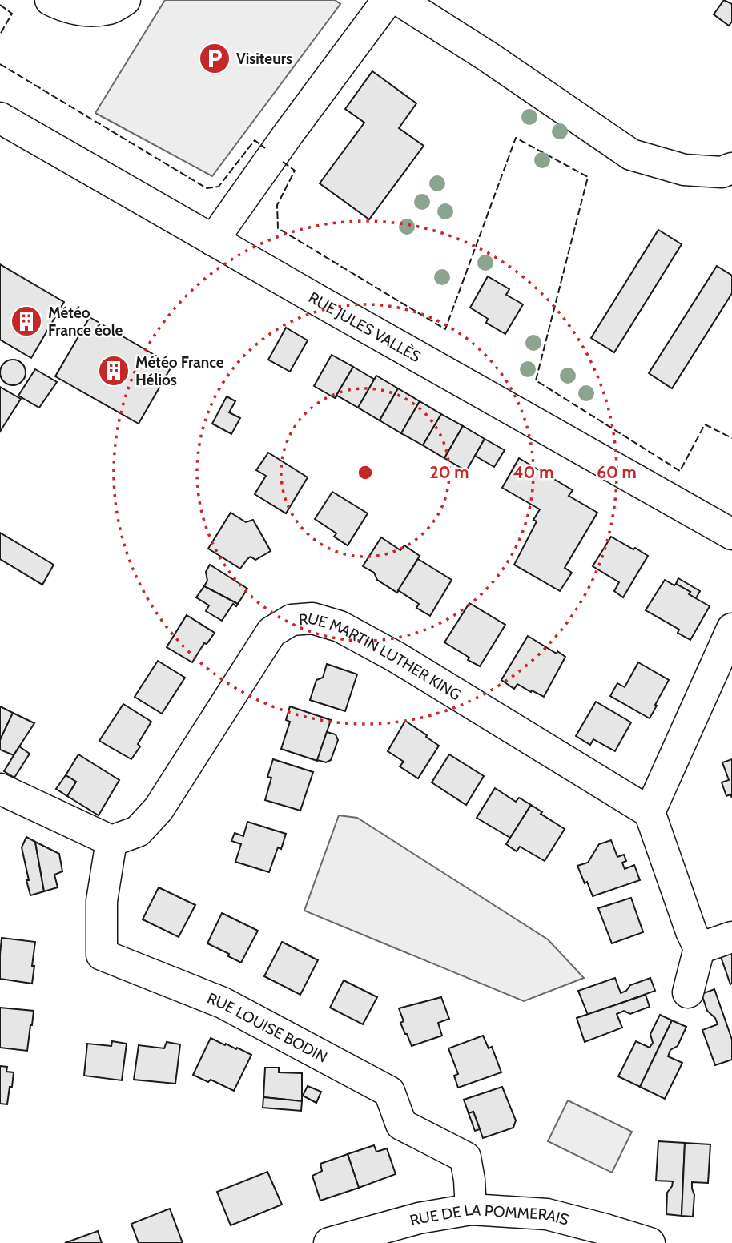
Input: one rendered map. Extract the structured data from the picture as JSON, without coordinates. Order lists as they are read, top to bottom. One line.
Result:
{"streets":{"street":["RUE JULES VALLÈS","RUE MARTIN LUTHER KING","RUE LOUISE BODIN","RUE DE LA POMMERAIS"]},"crossings":[["RUE MARTIN LUTHER KING","RUE LOUISE BODIN"],["RUE LOUISE BODIN","RUE DE LA POMMERAIS"]],"places":{"parking":["Visiteurs"],"building":["Météo France éole","Météo France Hélios"]},"rings":["20 m","40 m","60 m"]}
